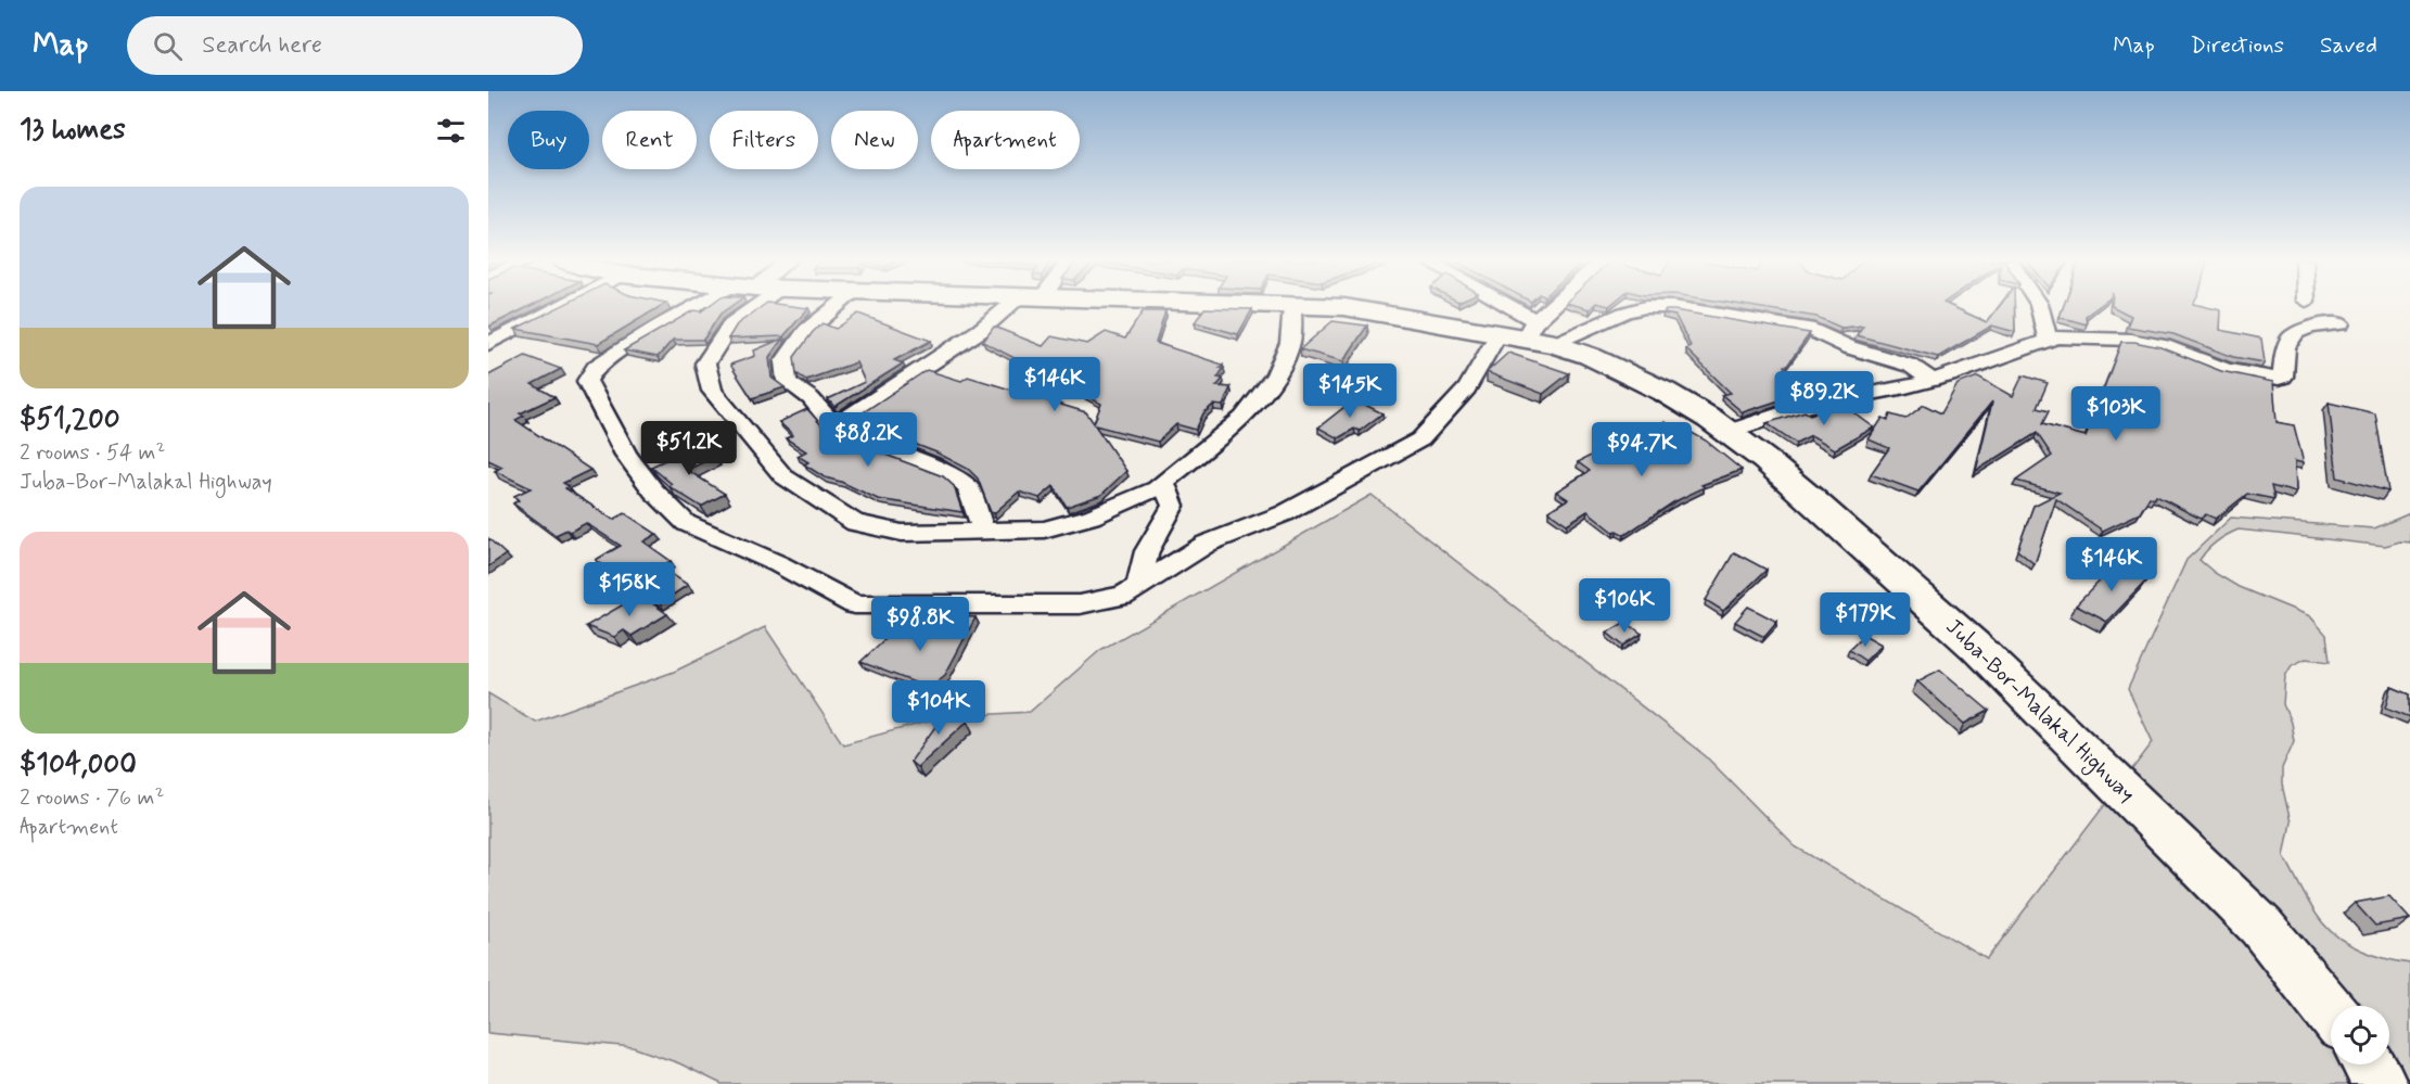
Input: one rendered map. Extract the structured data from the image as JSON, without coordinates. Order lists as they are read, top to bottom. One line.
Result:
{"streets":{"main road":["Juba-Bor-Malakal Highway"]},"page":{"header":"Map","search":"Search here","nav":["Map","Directions","Saved"],"heading":"13 homes","chip":["Buy","Rent","Filters","New","Apartment"],"list":[{"name":"$51,200","note":"2 rooms · 54 m² · Juba-Bor-Malakal Highway"},{"name":"$104,000","note":"2 rooms · 76 m² · Apartment"}],"price":["$146K","$145K","$89.2K","$103K","$88.2K","$51.2K","$94.7K","$146K","$158K","$106K","$179K","$98.8K","$104K"]}}
